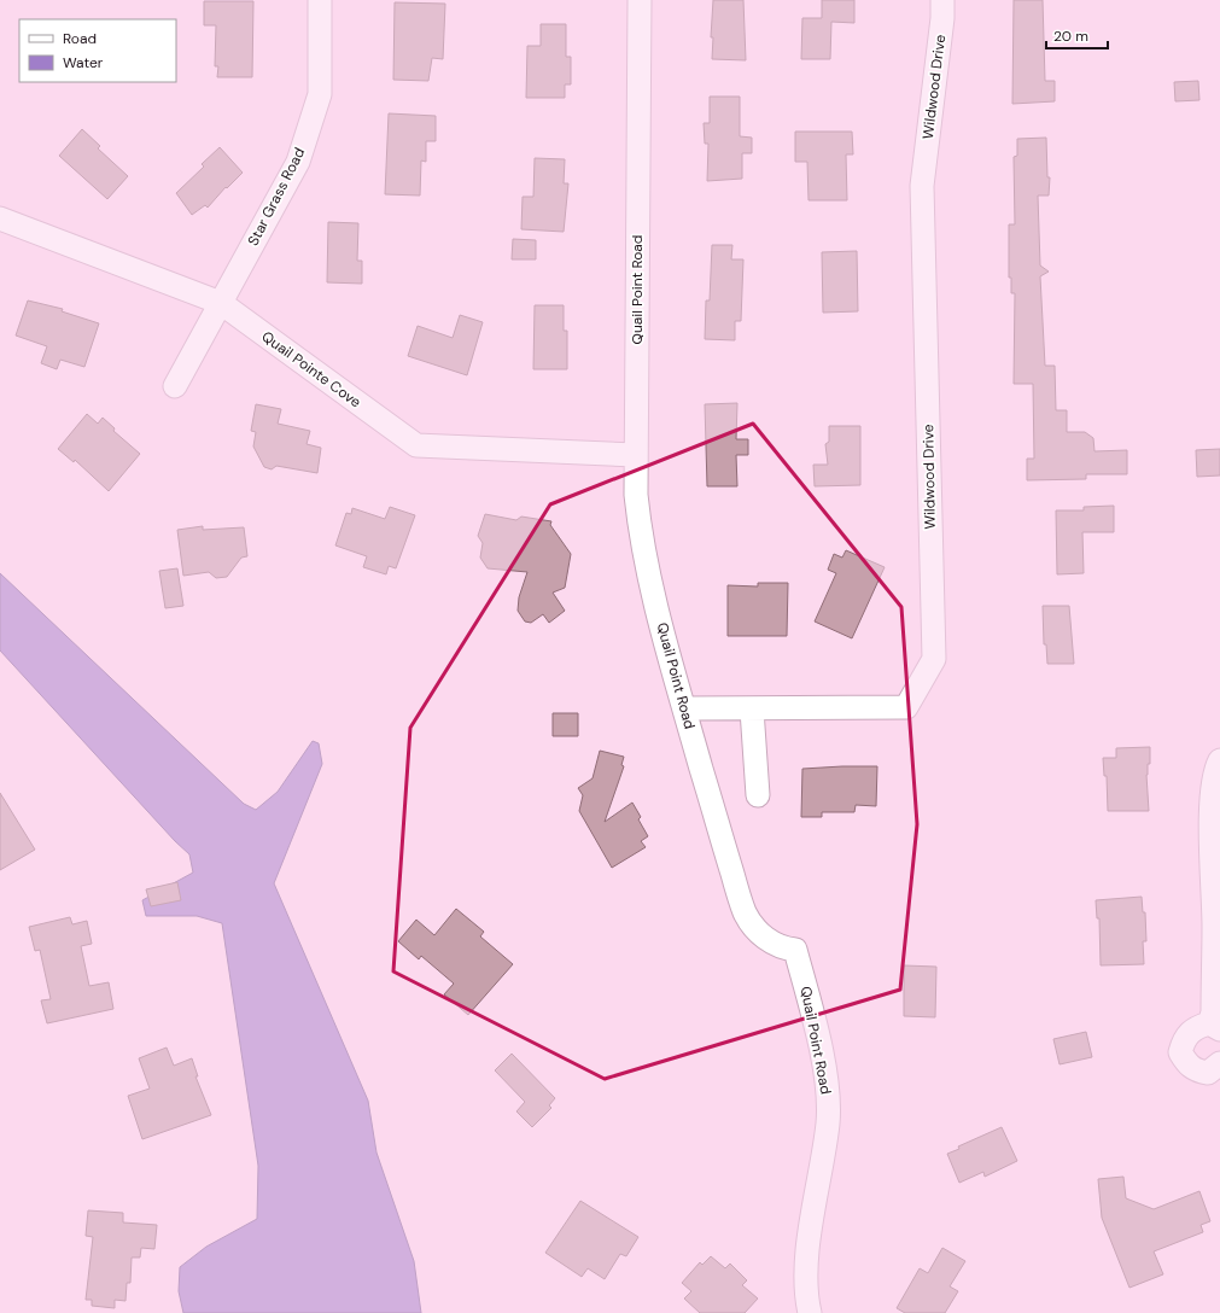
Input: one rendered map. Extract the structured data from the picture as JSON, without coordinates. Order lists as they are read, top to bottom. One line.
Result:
{"streets":{"street":["Wildwood Drive","Star Grass Road","Quail Point Road","Quail Pointe Cove"]},"crossings":[["Star Grass Road","Quail Pointe Cove"],["Quail Point Road","Quail Pointe Cove"]],"legend":["Road","Water"],"scale_bar":"20 m"}
